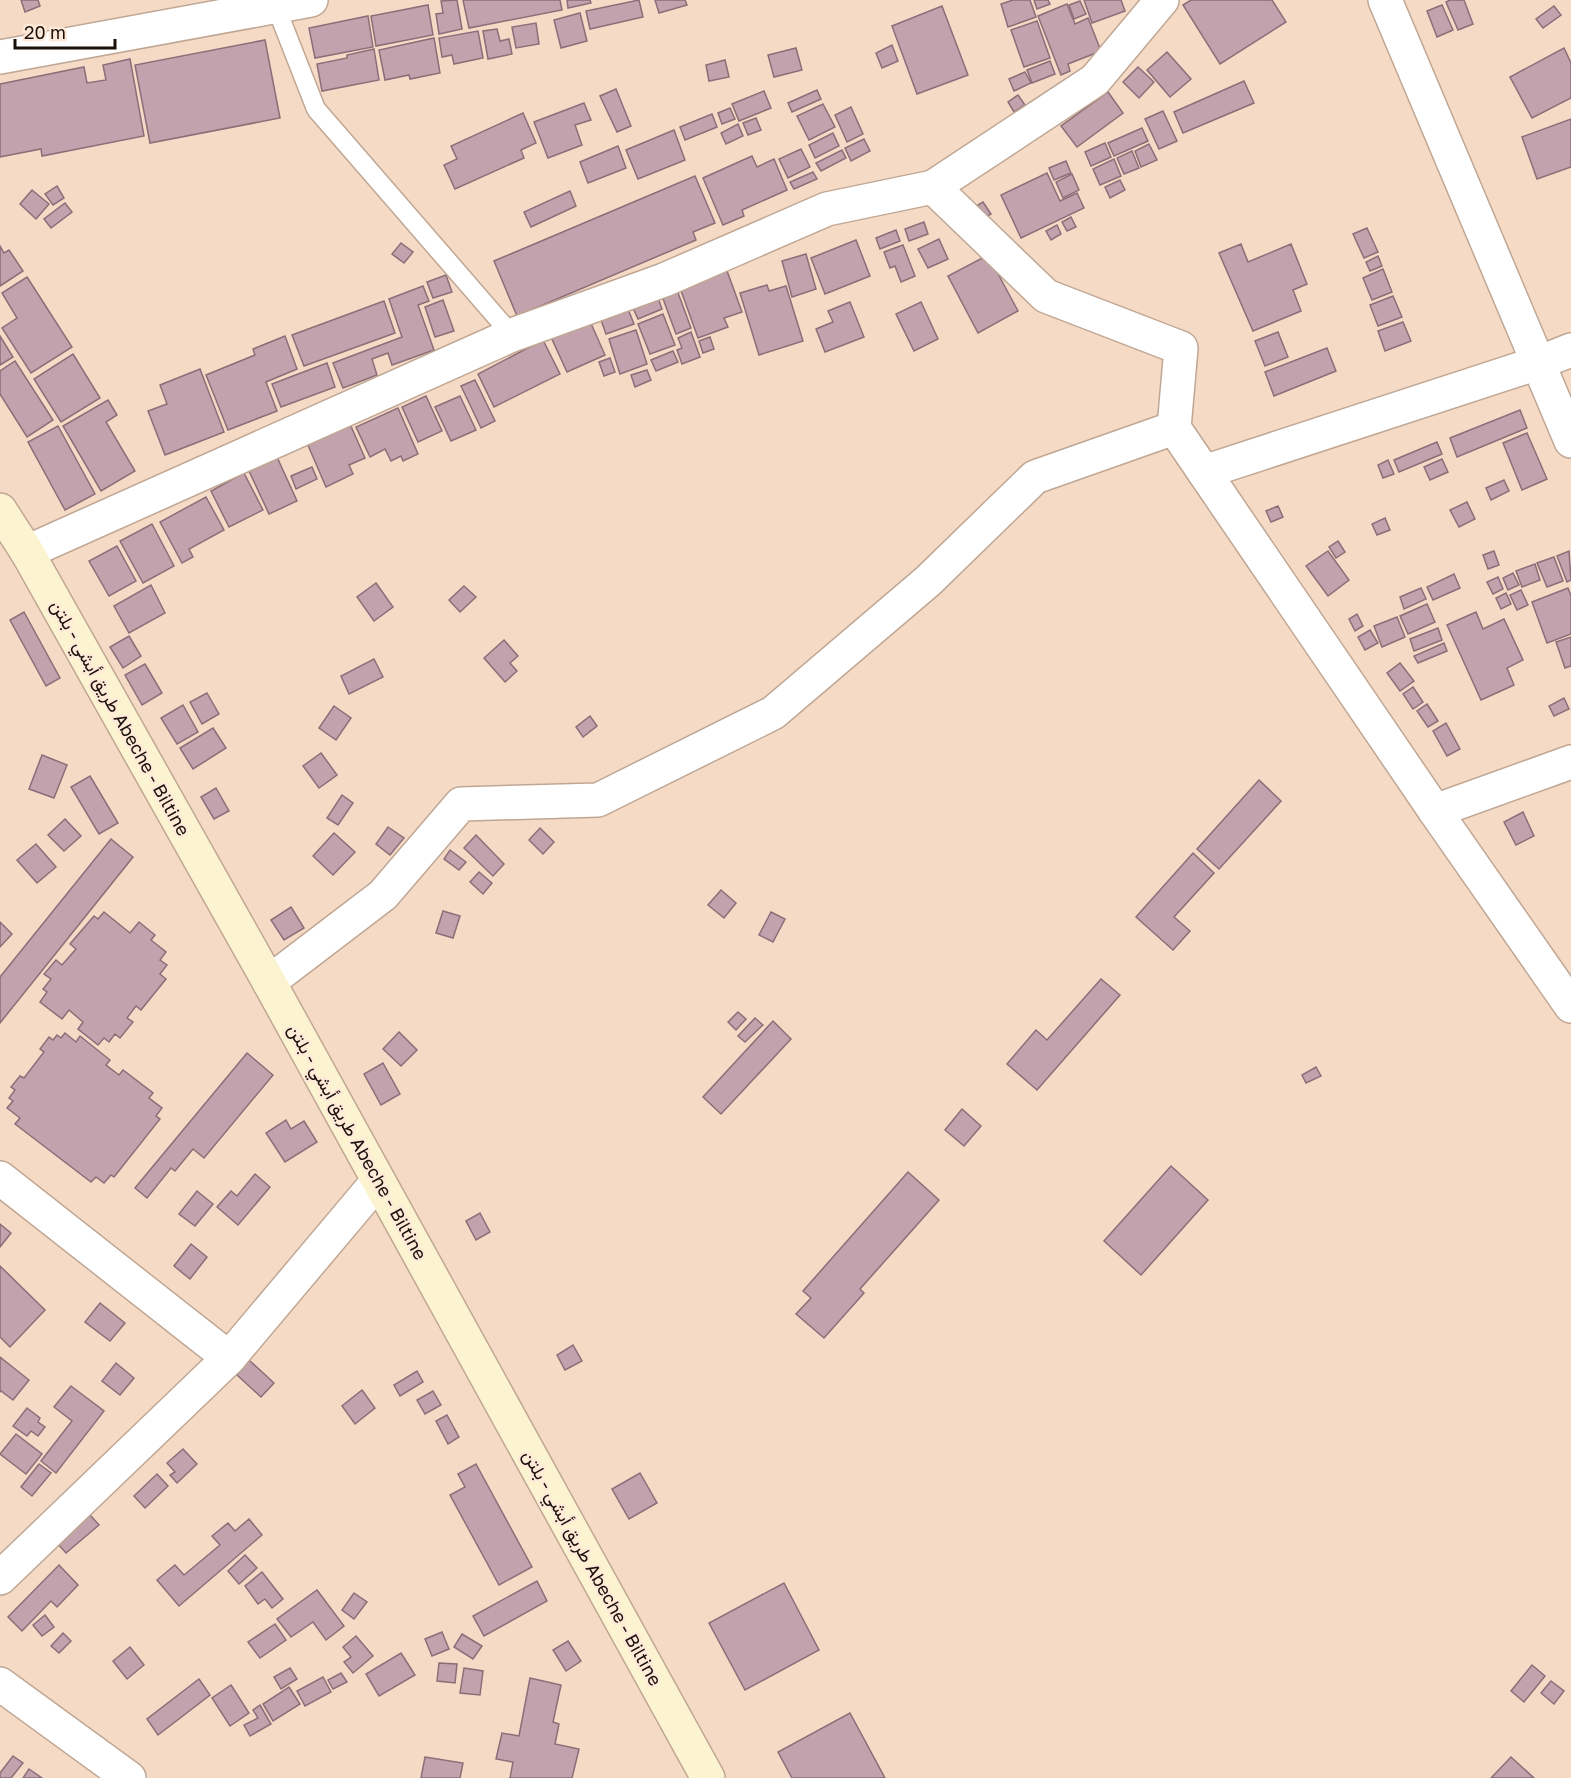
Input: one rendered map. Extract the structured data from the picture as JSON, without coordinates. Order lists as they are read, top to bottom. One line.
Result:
{"streets":{"main road":["طريق أبشي - بلتن Abeche - Biltine"]},"scale_bar":"20 m"}
